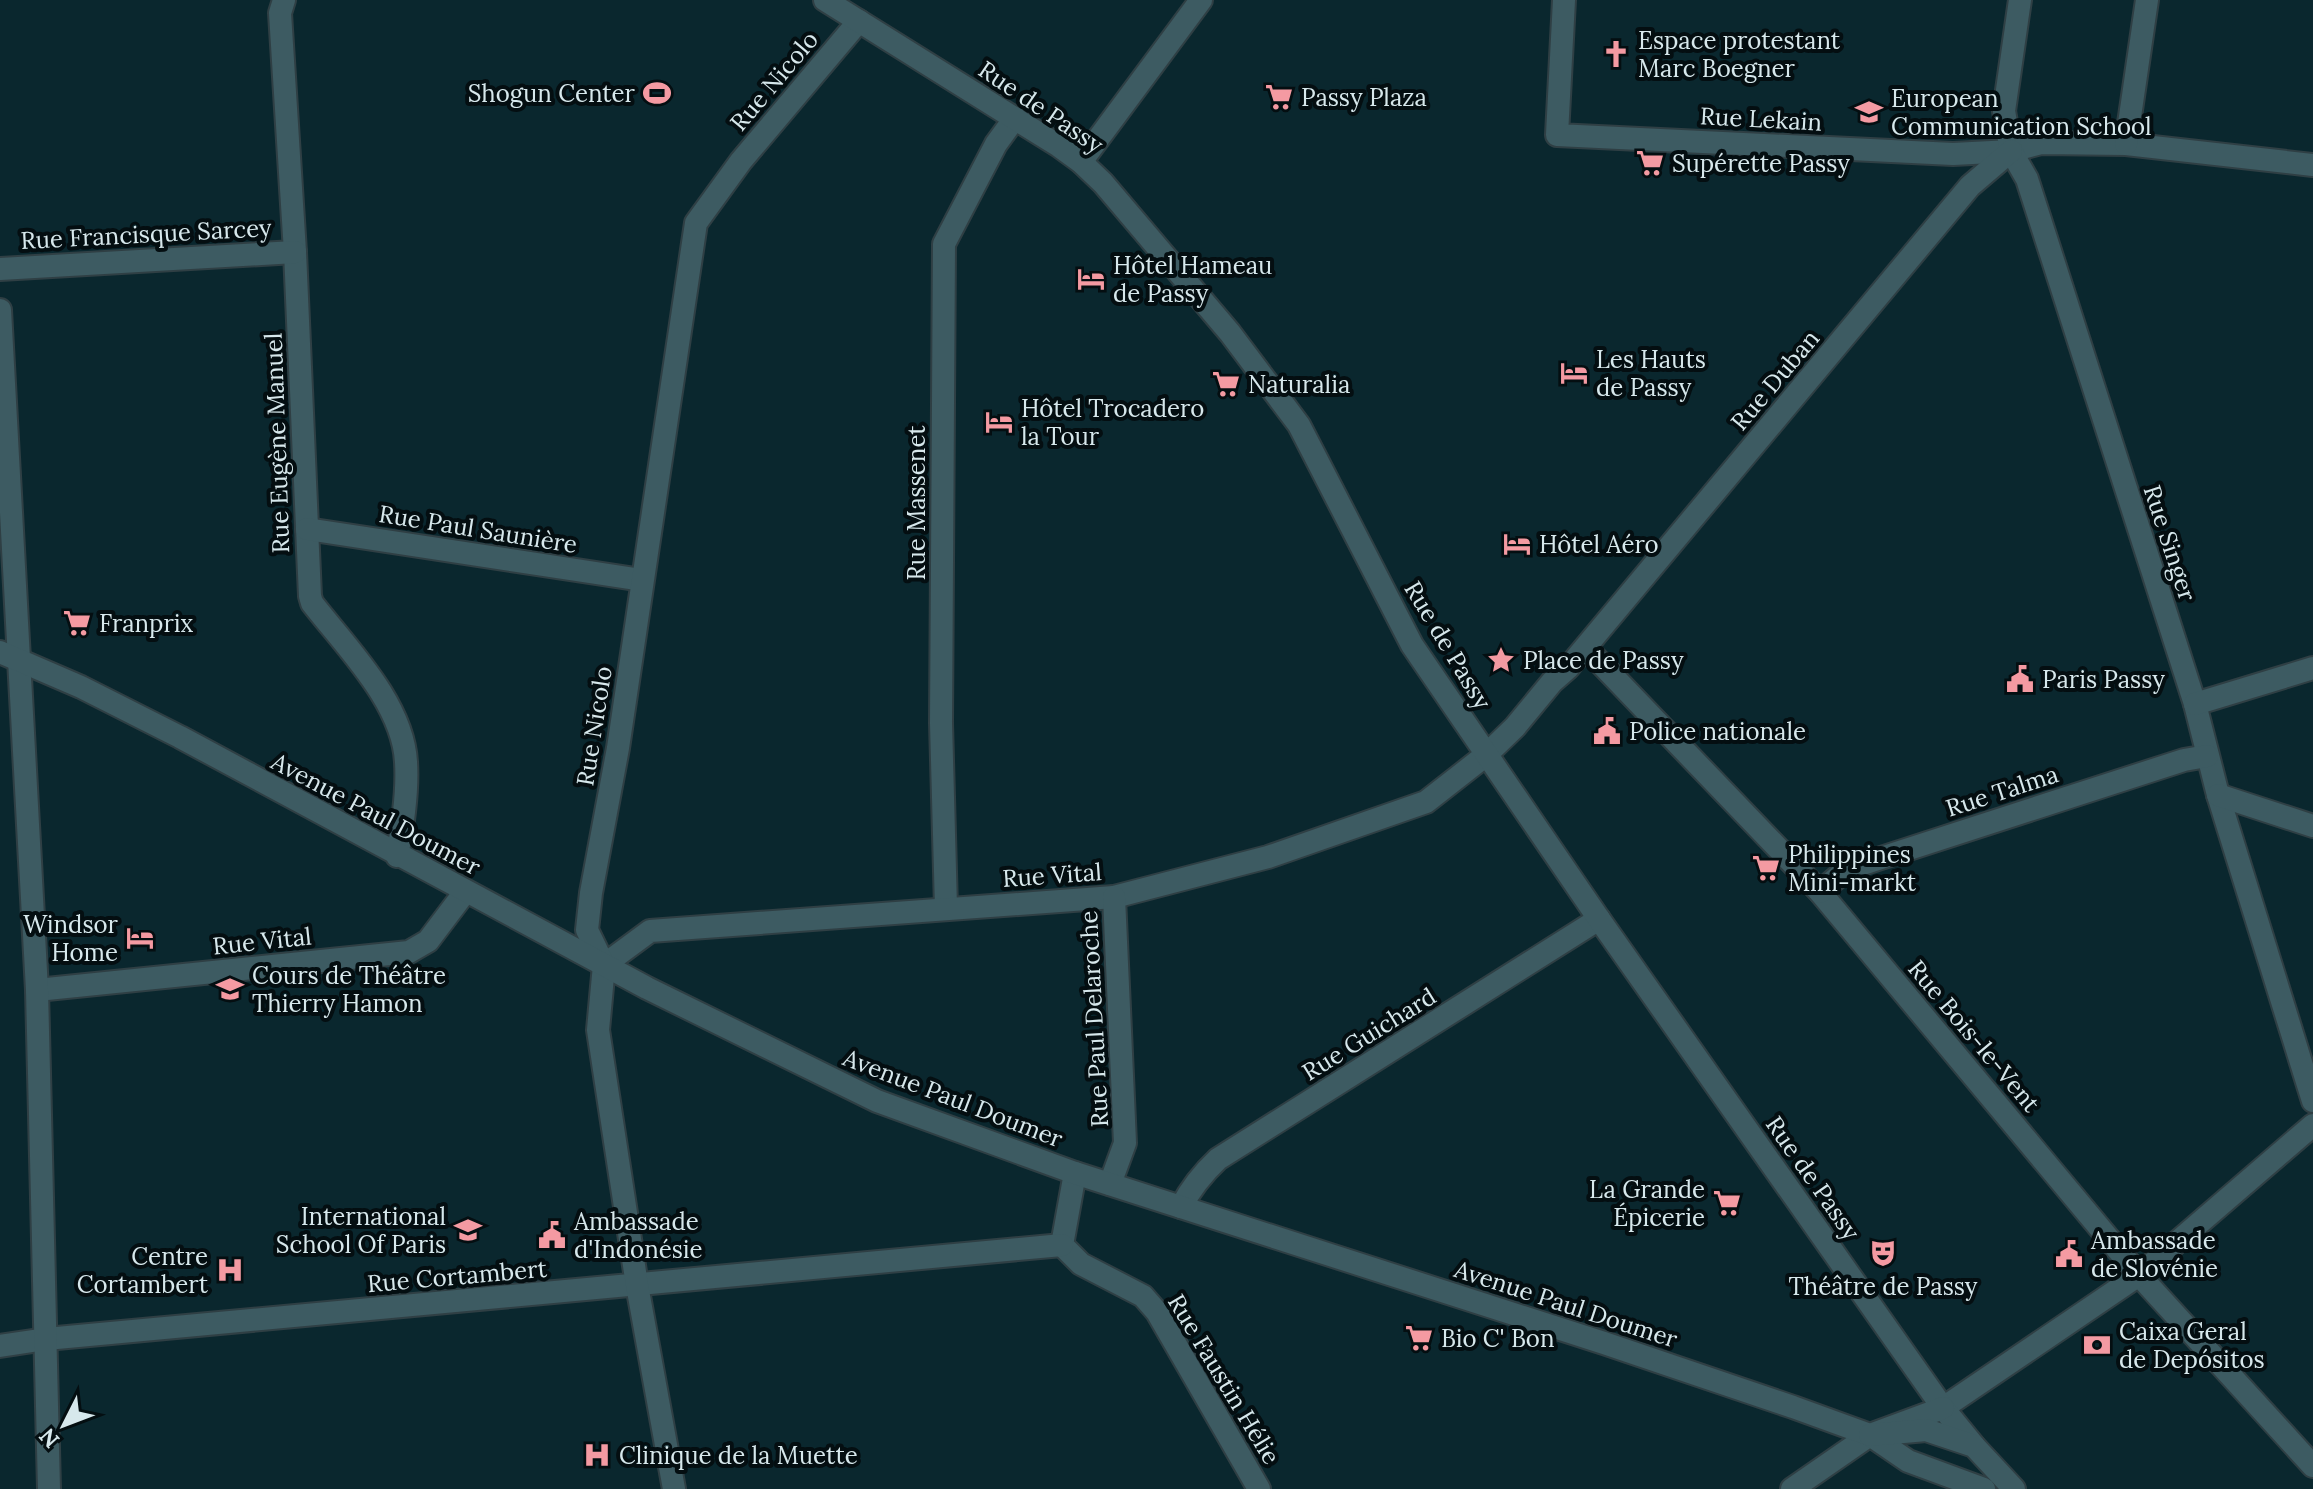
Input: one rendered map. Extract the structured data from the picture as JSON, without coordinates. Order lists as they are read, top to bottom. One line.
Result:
{"streets":{"street":["Rue Nicolo","Rue de Passy","Rue Lekain","Rue Francisque Sarcey","Rue Duban","Rue Eugène Manuel","Rue Massenet","Rue Paul Saunière","Rue Singer","Rue Talma","Avenue Paul Doumer","Rue Vital","Rue Paul Delaroche","Rue Guichard","Rue Bois-le-Vent","Rue Cortambert","Rue Faustin Hélie"]},"crossings":[["Rue Nicolo","Rue de Passy"],["Rue Nicolo","Rue Paul Saunière"],["Rue Nicolo","Avenue Paul Doumer"],["Rue Nicolo","Rue Vital"],["Rue de Passy","Rue Massenet"],["Rue de Passy","Rue Vital"],["Rue de Passy","Rue Guichard"],["Rue Lekain","Rue Duban"],["Rue Lekain","Rue Singer"],["Rue Francisque Sarcey","Rue Eugène Manuel"],["Rue Duban","Rue Singer"],["Rue Duban","Rue Bois-le-Vent"],["Rue Eugène Manuel","Rue Paul Saunière"],["Rue Eugène Manuel","Avenue Paul Doumer"],["Rue Massenet","Rue Vital"],["Rue Singer","Rue Talma"],["Rue Talma","Rue Bois-le-Vent"],["Avenue Paul Doumer","Rue Vital"],["Avenue Paul Doumer","Rue Paul Delaroche"],["Avenue Paul Doumer","Rue Guichard"],["Rue Vital","Rue Paul Delaroche"],["Rue Cortambert","Rue Faustin Hélie"]],"places":{"church":["Espace protestant Marc Boegner"],"sports":["Shogun Center"],"supermarket":["Passy Plaza","Supérette Passy","Naturalia","Franprix","Philippines Mini-markt","La Grande Épicerie","Bio C' Bon"],"school or university":["European Communication School","Cours de Théâtre Thierry Hamon","International School Of Paris"],"hotel":["Hôtel Hameau de Passy","Les Hauts de Passy","Hôtel Trocadero la Tour","Hôtel Aéro","Windsor Home"],"place":["Place de Passy"],"public building":["Paris Passy","Police nationale","Ambassade d'Indonésie","Ambassade de Slovénie"],"theatre":["Théâtre de Passy"],"hospital":["Centre Cortambert","Clinique de la Muette"],"bank":["Caixa Geral de Depósitos"]},"north":"bottom left"}
